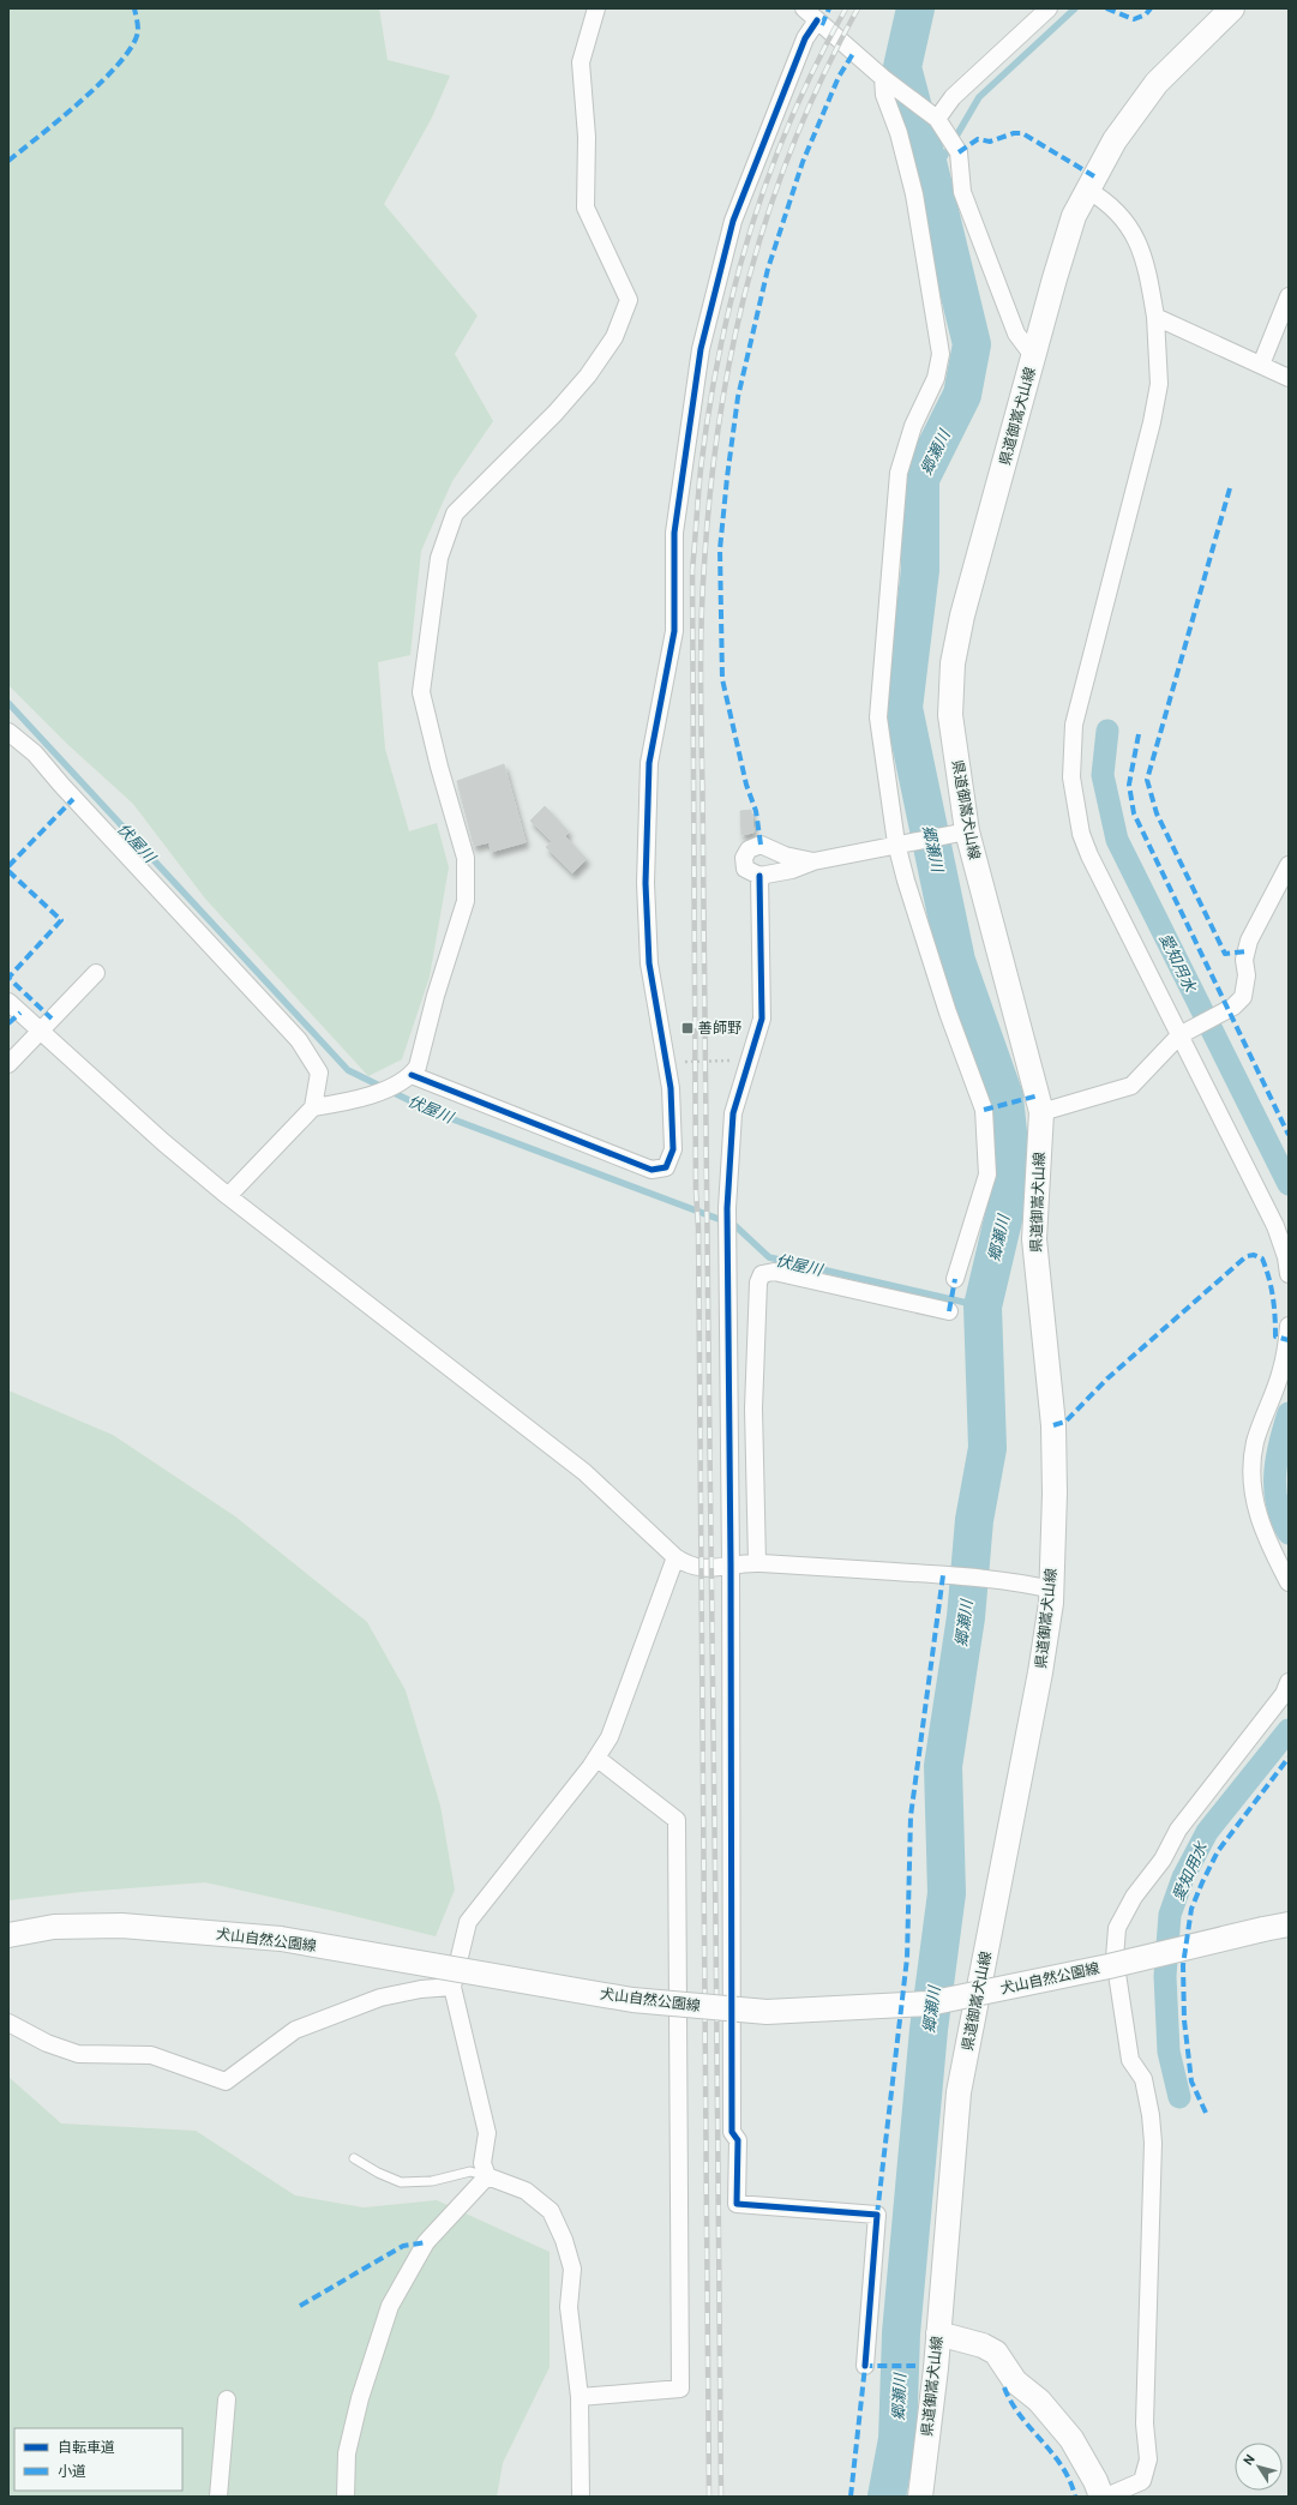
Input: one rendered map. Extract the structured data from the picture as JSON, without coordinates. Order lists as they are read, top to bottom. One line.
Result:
{"streets":{"main road":["県道御嵩犬山線","犬山自然公園線"]},"water":["郷瀬川","伏屋川","愛知用水"],"places":{"transit":["善師野"]},"legend":["自転車道","小道"],"north":"top left"}
